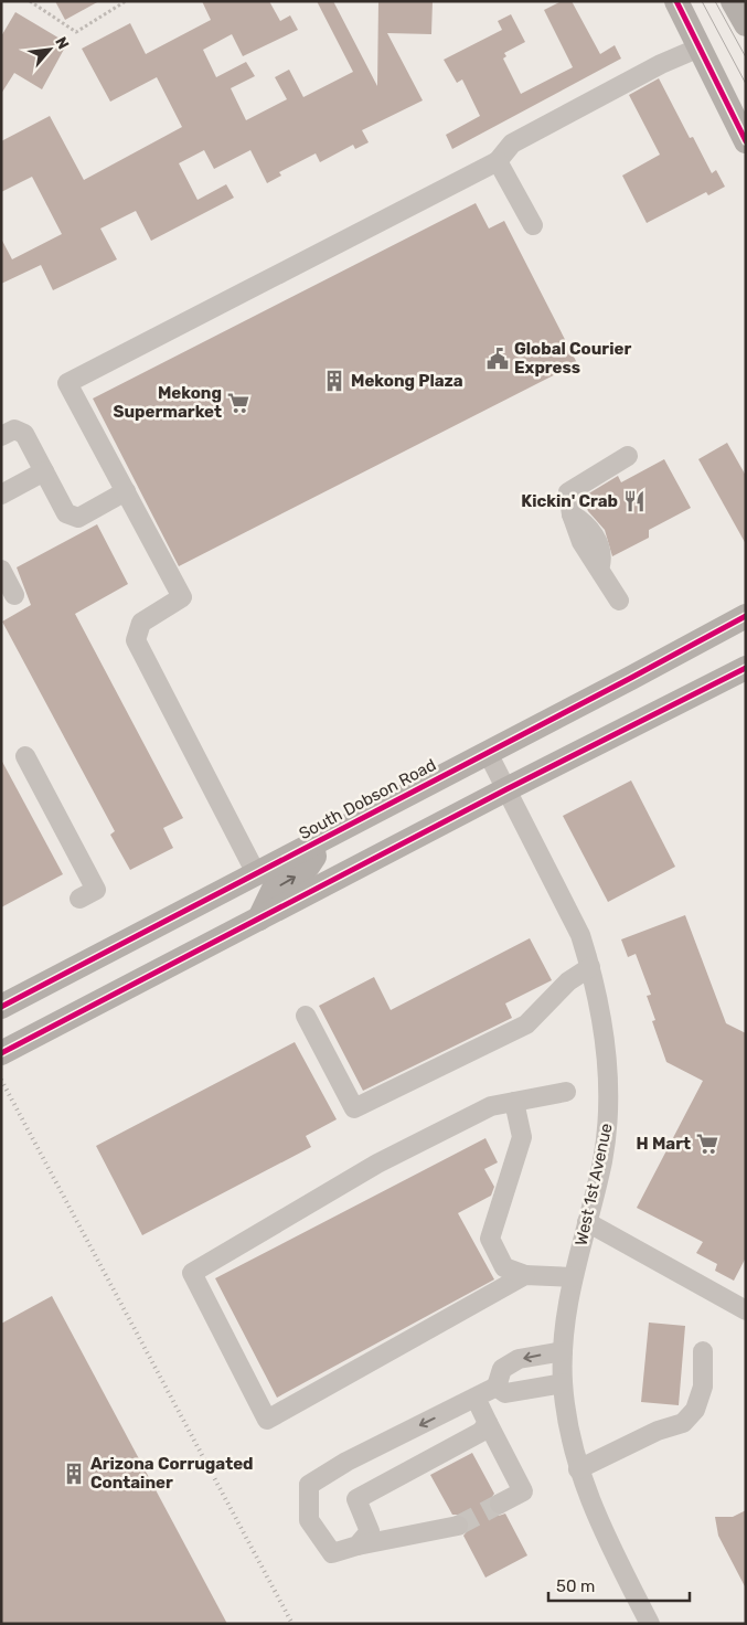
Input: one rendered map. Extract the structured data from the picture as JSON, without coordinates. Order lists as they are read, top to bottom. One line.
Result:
{"streets":{"main road":["South Dobson Road"],"street":["West 1st Avenue"]},"crossings":[["South Dobson Road","West 1st Avenue"]],"places":{"public building":["Global Courier Express"],"building":["Mekong Plaza","Arizona Corrugated Container"],"supermarket":["Mekong Supermarket","H Mart"],"restaurant":["Kickin' Crab"]},"scale_bar":"50 m","north":"top right"}
